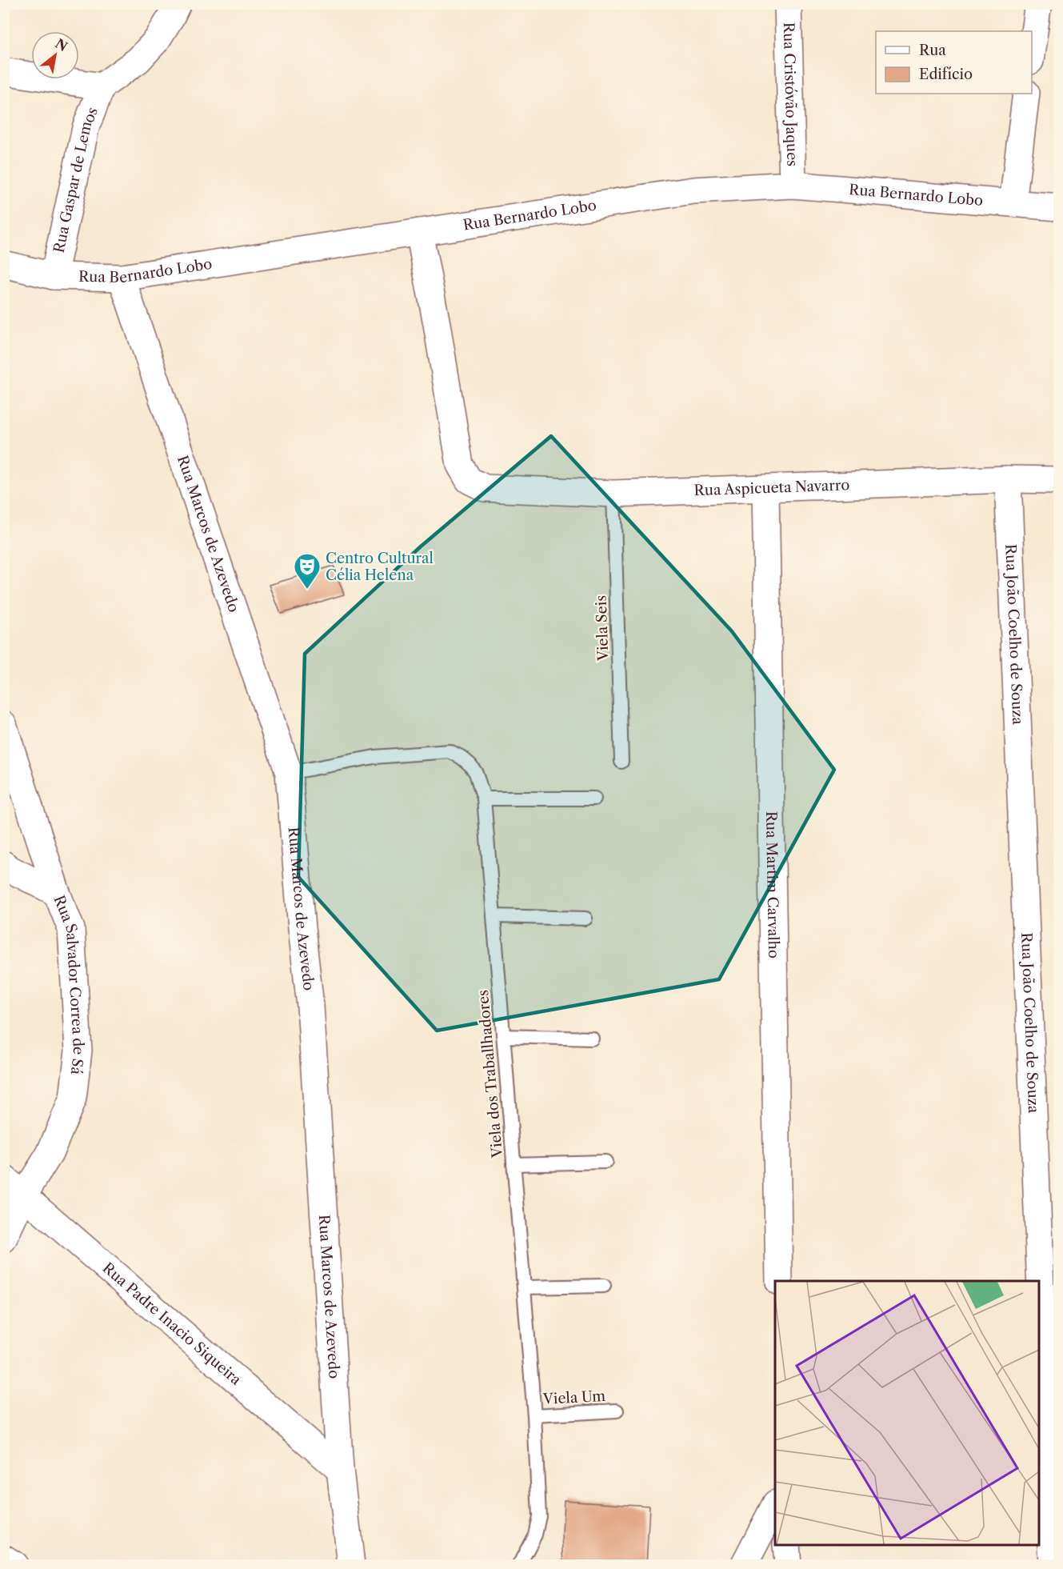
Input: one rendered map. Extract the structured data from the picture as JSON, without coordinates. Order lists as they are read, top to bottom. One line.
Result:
{"streets":{"street":["Rua Cristóvão Jaques","Rua Gaspar de Lemos","Rua Bernardo Lobo","Rua Aspicueta Navarro","Rua Marcos de Azevedo","Rua João Coelho de Souza","Rua Martim Carvalho","Rua Salvador Correa de Sá","Rua Padre Inacio Siqueira"],"lane":["Viela Seis","Viela dos Traballhadores","Viela Um"]},"crossings":[["Rua Cristóvão Jaques","Rua Bernardo Lobo"],["Rua Gaspar de Lemos","Rua Bernardo Lobo"],["Rua Bernardo Lobo","Rua Aspicueta Navarro"],["Rua Bernardo Lobo","Rua Marcos de Azevedo"],["Rua Aspicueta Navarro","Viela Seis"],["Rua Aspicueta Navarro","Rua João Coelho de Souza"],["Rua Aspicueta Navarro","Rua Martim Carvalho"],["Rua Marcos de Azevedo","Viela dos Traballhadores"],["Rua Marcos de Azevedo","Rua Padre Inacio Siqueira"],["Rua Salvador Correa de Sá","Rua Padre Inacio Siqueira"],["Viela dos Traballhadores","Viela Um"]],"places":{"theatre":["Centro Cultural Célia Helena"]},"legend":["Rua","Edifício"],"north":"top right"}
